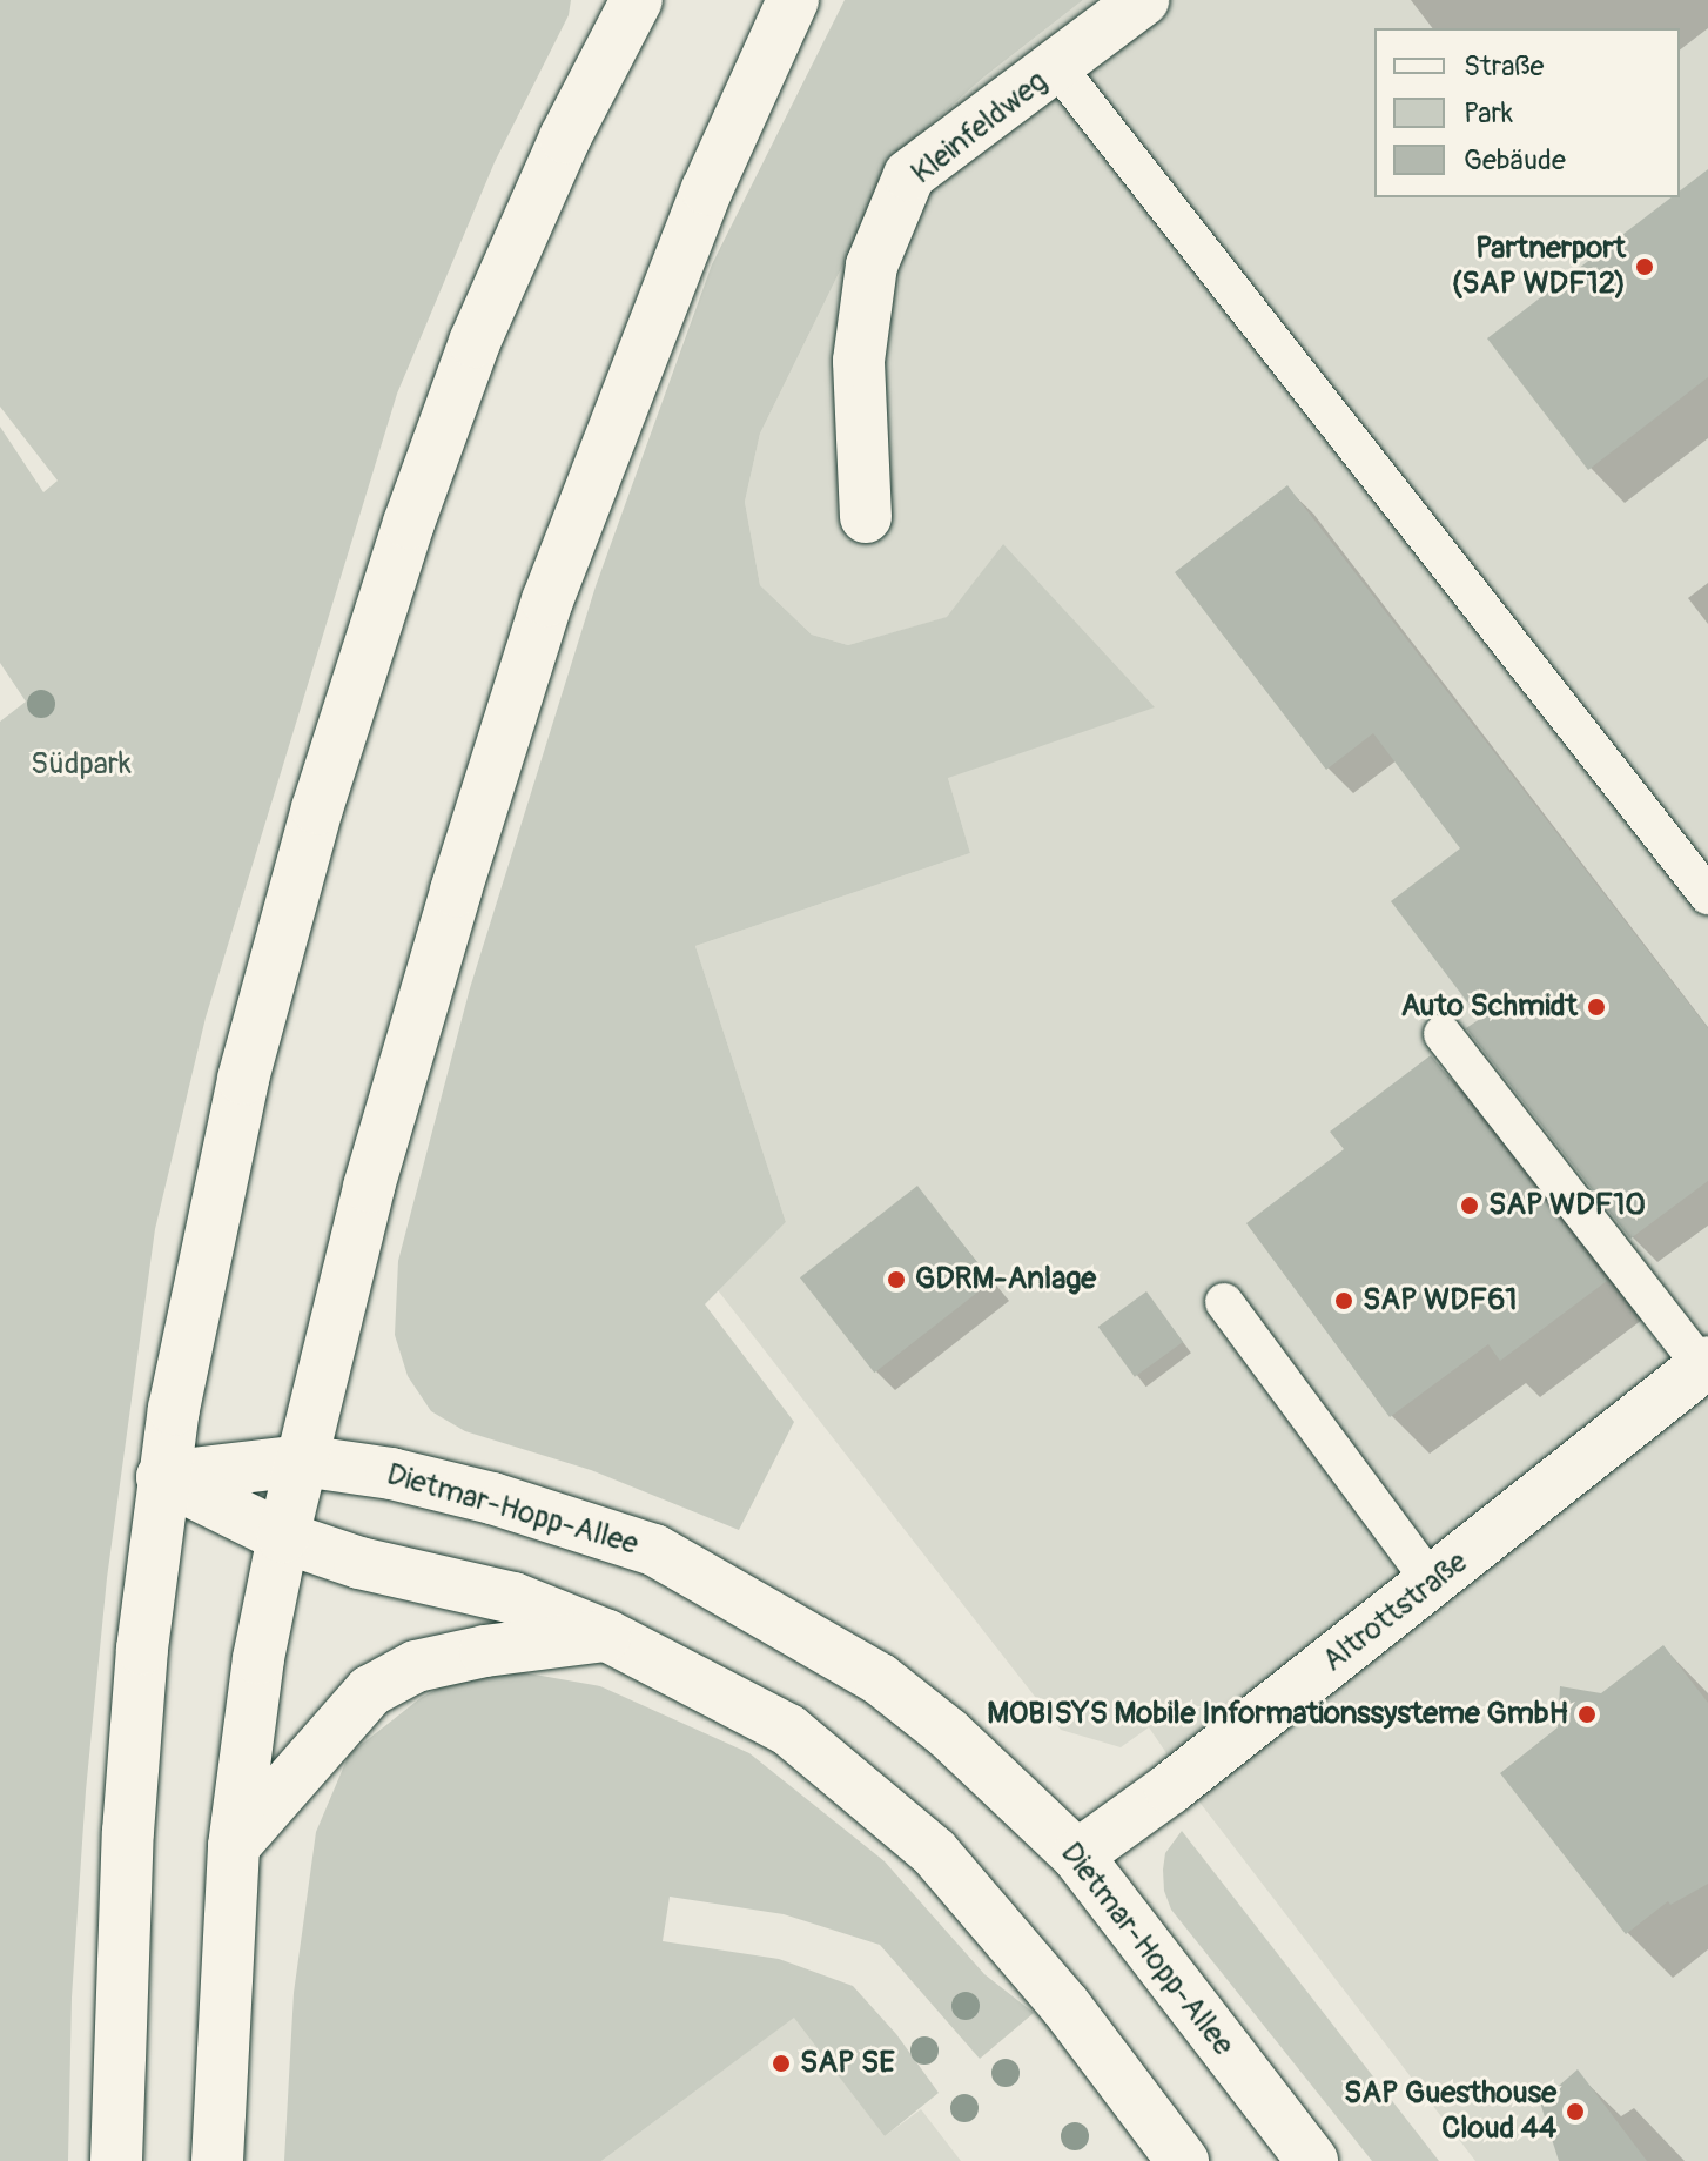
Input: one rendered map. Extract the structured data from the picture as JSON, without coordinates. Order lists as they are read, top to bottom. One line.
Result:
{"streets":{"street":["Kleinfeldweg","Dietmar-Hopp-Allee","Altrottstraße"]},"crossings":[["Dietmar-Hopp-Allee","Altrottstraße"]],"parks":["Südpark"],"places":["Partnerport (SAP WDF12)","Auto Schmidt","SAP WDF10","GDRM-Anlage","SAP WDF61","MOBISYS Mobile Informationssysteme GmbH","SAP SE","SAP Guesthouse Cloud 44"],"legend":["Straße","Park","Gebäude"]}
